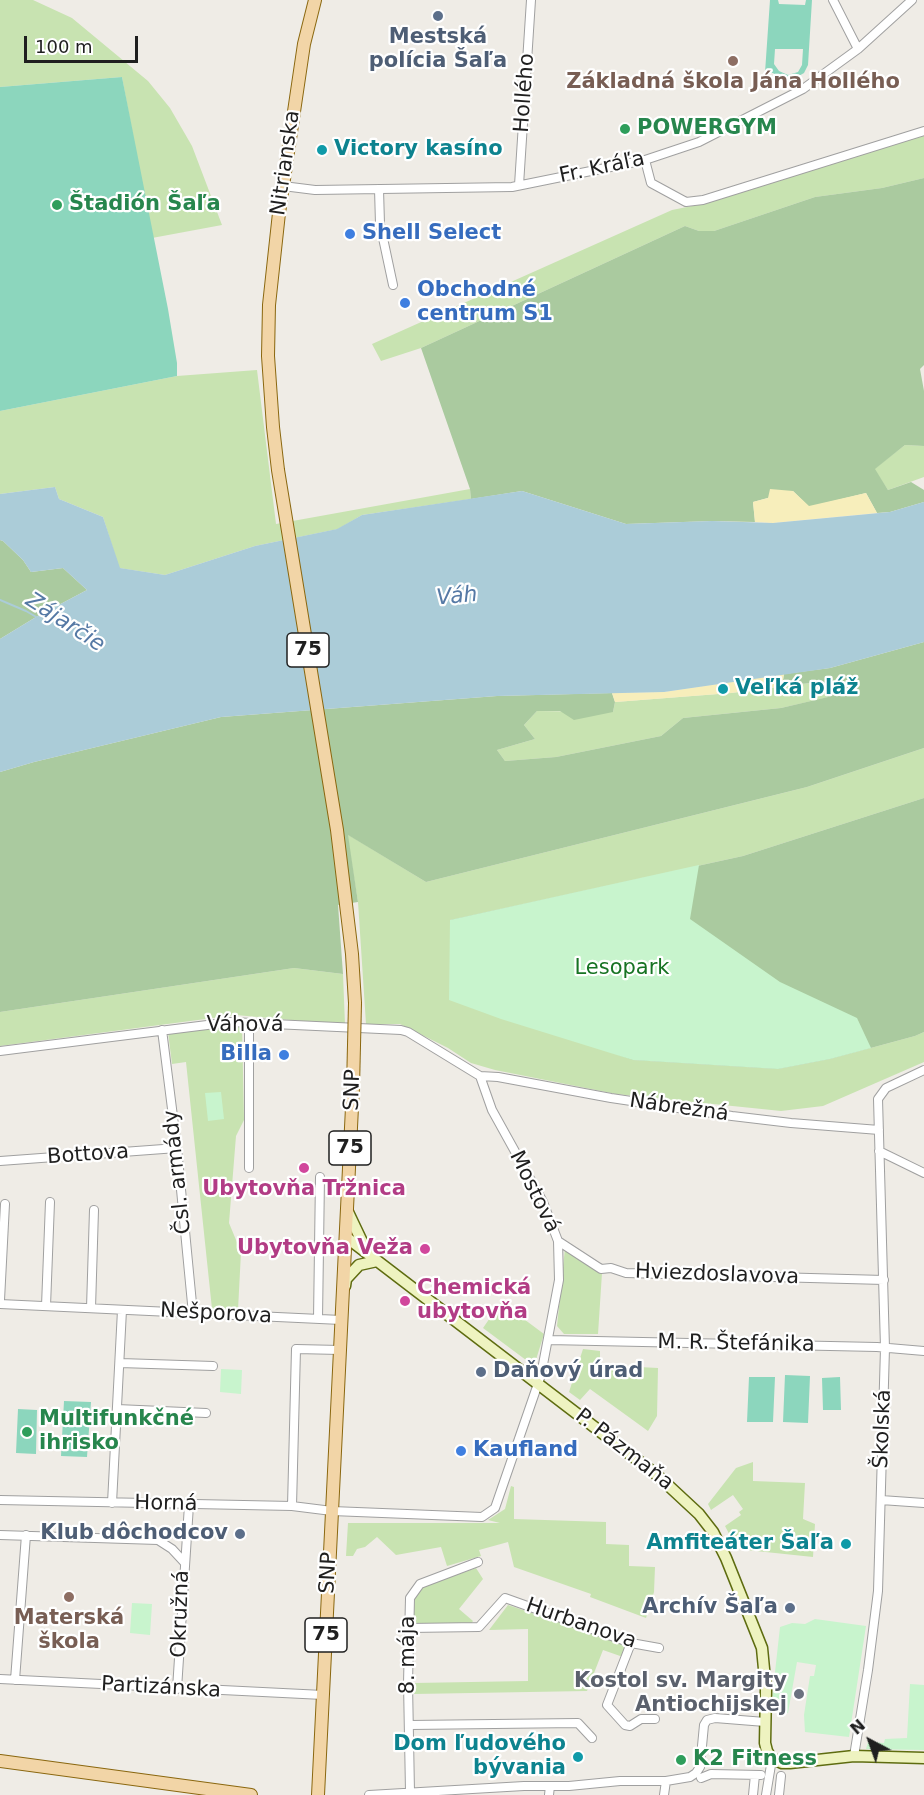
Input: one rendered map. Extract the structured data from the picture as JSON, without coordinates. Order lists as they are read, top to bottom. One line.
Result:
{"streets":{"main road":["Nitrianska","75","SNP","P. Pázmaňa"],"street":["Hollého","Fr. Kráľa","Váhová","Nábrežná","Bottova","Čsl. armády","Mostová","Hviezdoslavova","Nešporova","M. R. Štefánika","Školská","Horná","Okružná","Hurbanova","8. mája","Partizánska"]},"crossings":[["Hollého","Fr. Kráľa"],["Nitrianska","Fr. Kráľa"],["Nitrianska","SNP"],["Váhová","Nábrežná"],["Váhová","Čsl. armády"],["Váhová","Mostová"],["SNP","Nešporova"],["SNP","P. Pázmaňa"],["SNP","Horná"],["SNP","Partizánska"],["Nábrežná","Mostová"],["Nábrežná","Školská"],["Bottova","Čsl. armády"],["Čsl. armády","Nešporova"],["Mostová","Hviezdoslavova"],["Mostová","M. R. Štefánika"],["Mostová","P. Pázmaňa"],["Mostová","Horná"],["Hviezdoslavova","Školská"],["M. R. Štefánika","Školská"],["Okružná","Partizánska"],["Hurbanova","8. mája"]],"water":["Váh","Zájarčie"],"parks":["Lesopark"],"places":["Mestská polícia Šaľa","Základná škola Jána Hollého","POWERGYM","Victory kasíno","Štadión Šaľa","Shell Select","Obchodné centrum S1","Veľká pláž","Billa","Ubytovňa Tržnica","Ubytovňa Veža","Chemická ubytovňa","Daňový úrad","Multifunkčné ihrisko","Kaufland","Klub dôchodcov","Amfiteáter Šaľa","Materská škola","Archív Šaľa","Kostol sv. Margity Antiochijskej","Dom ľudového bývania","K2 Fitness"],"scale_bar":"100 m","north":"top left"}
